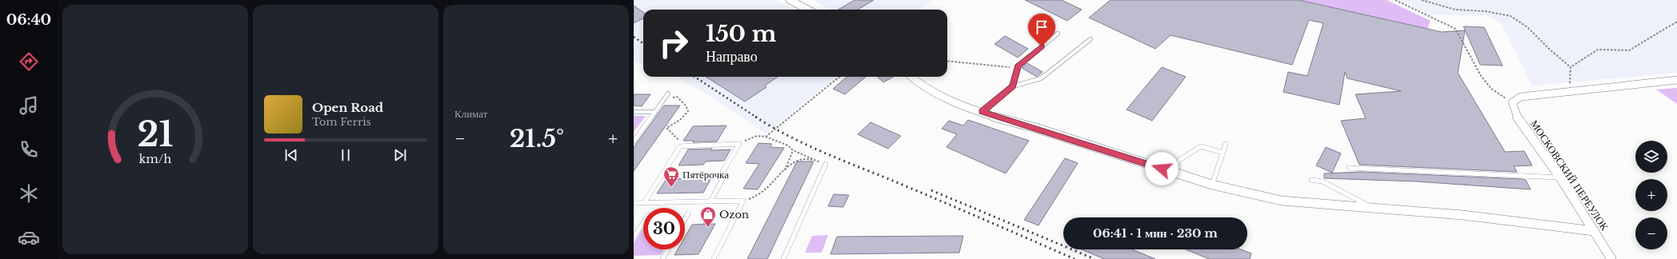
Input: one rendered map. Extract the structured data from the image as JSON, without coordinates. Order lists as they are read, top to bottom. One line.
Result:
{"streets":{"street":["МОСКОВСКИЙ ПЕРЕУЛОК"]},"places":{"supermarket":["Пятёрочка"],"shop":["Ozon"]},"page":{"tabs":"06:40","tile":"Климат","turn":["150 m","Направо"],"song":["Open Road","Tom Ferris"],"heat":["−","21.5°","+"],"map_buttons":["+","−"],"limit":"30","trip":"06:41 · 1 мин · 230 m","gauge":["21","km/h"]}}
